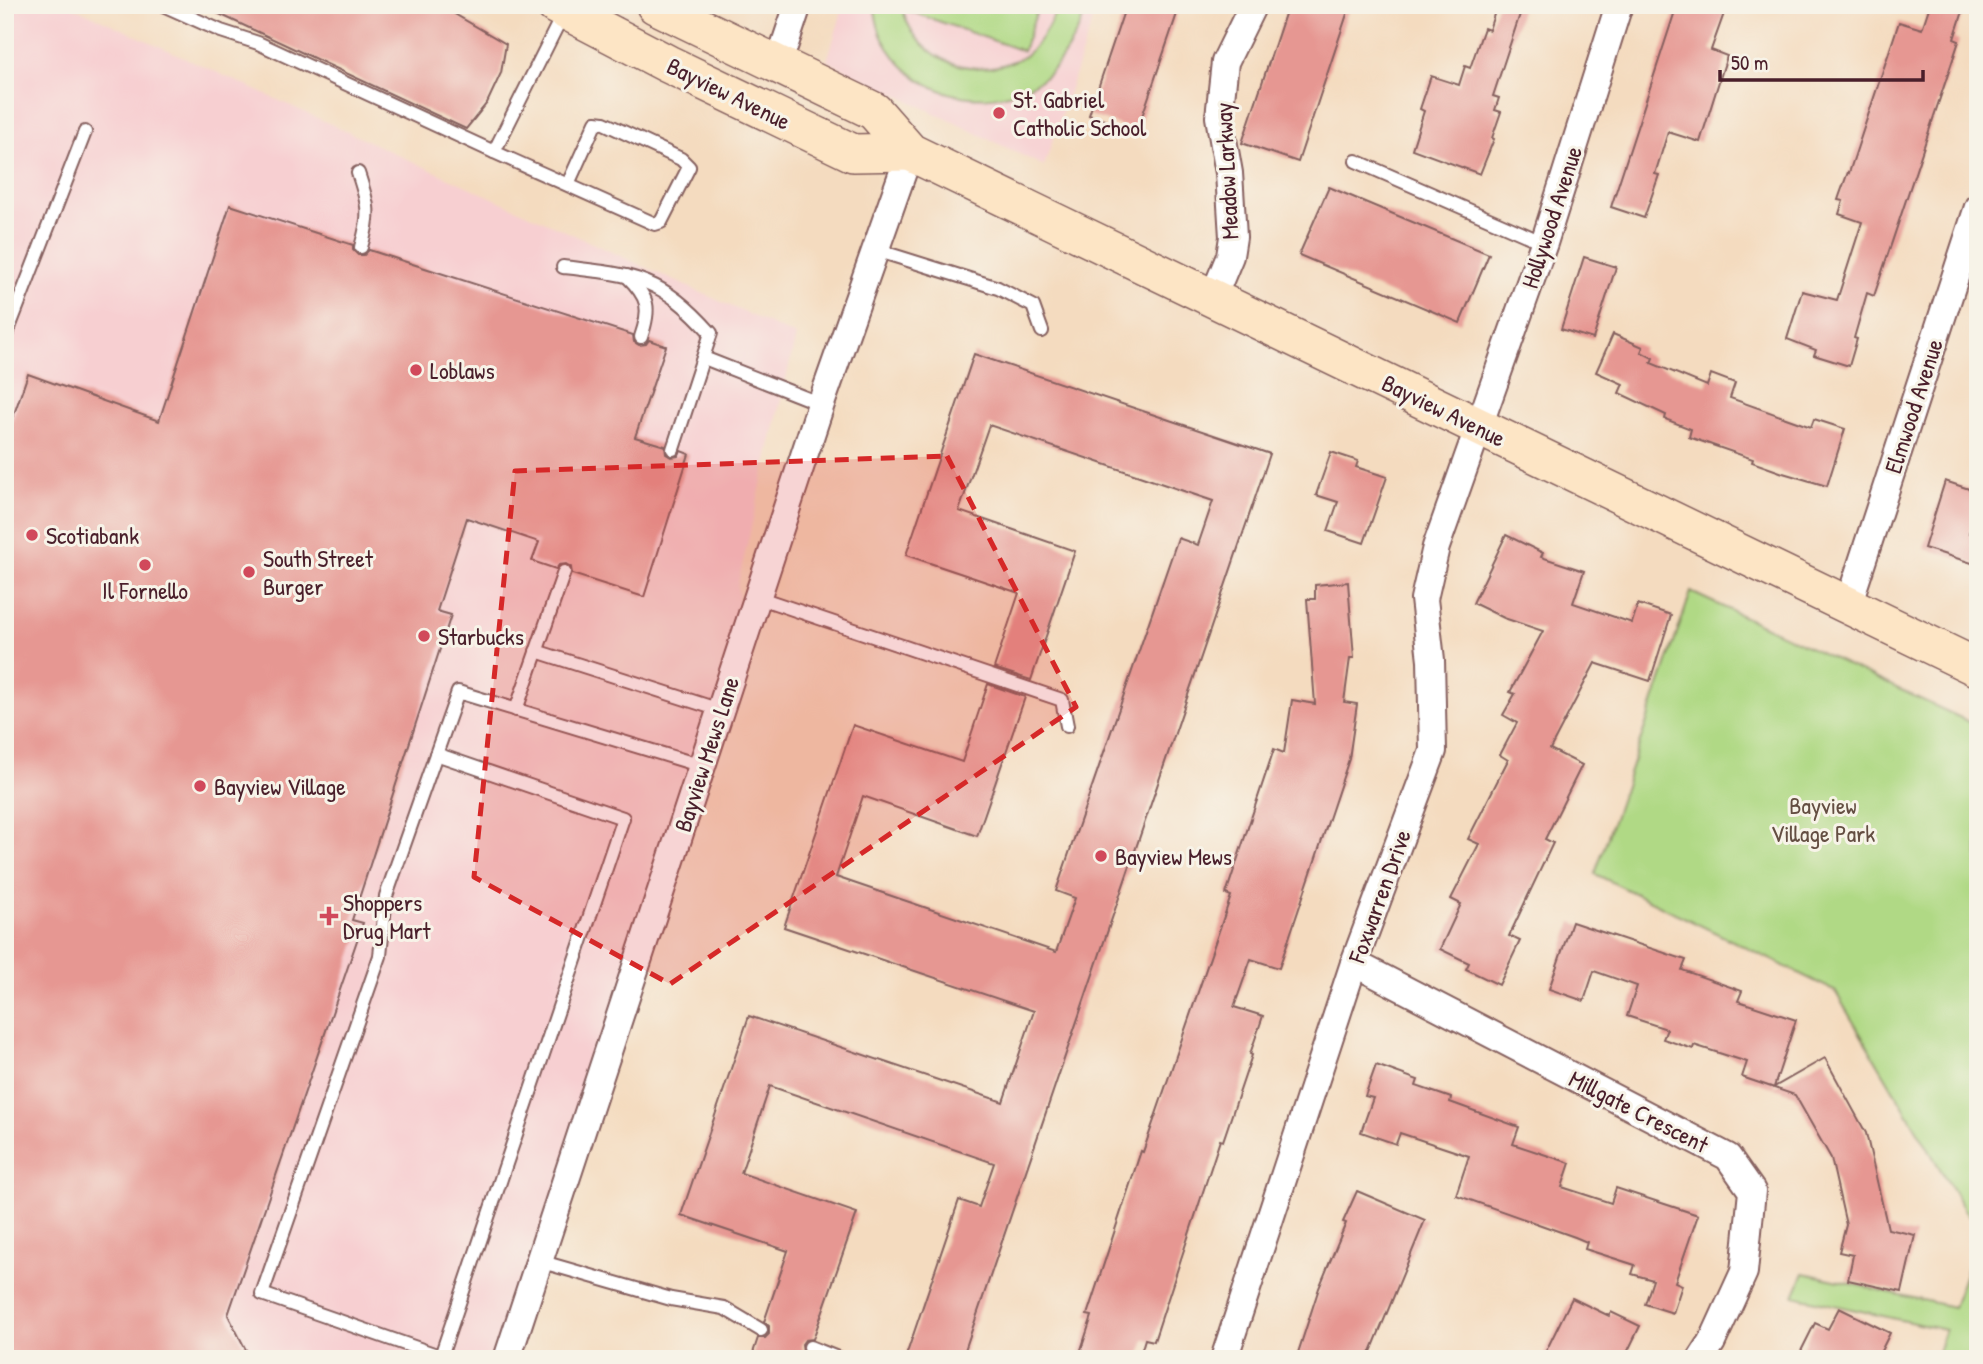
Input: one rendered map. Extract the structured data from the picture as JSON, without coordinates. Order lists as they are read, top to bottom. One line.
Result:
{"streets":{"main road":["Bayview Avenue"],"street":["Meadow Larkway","Hollywood Avenue","Elmwood Avenue","Bayview Mews Lane","Foxwarren Drive","Millgate Crescent"]},"crossings":[["Bayview Avenue","Meadow Larkway"],["Bayview Avenue","Hollywood Avenue"],["Bayview Avenue","Elmwood Avenue"],["Bayview Avenue","Bayview Mews Lane"],["Bayview Avenue","Foxwarren Drive"],["Hollywood Avenue","Foxwarren Drive"],["Foxwarren Drive","Millgate Crescent"]],"parks":["Bayview Village Park"],"places":{"other":["St. Gabriel Catholic School","Loblaws","Scotiabank","Il Fornello","South Street Burger","Starbucks","Bayview Village","Bayview Mews"],"health":["Shoppers Drug Mart"]},"scale_bar":"50 m"}
